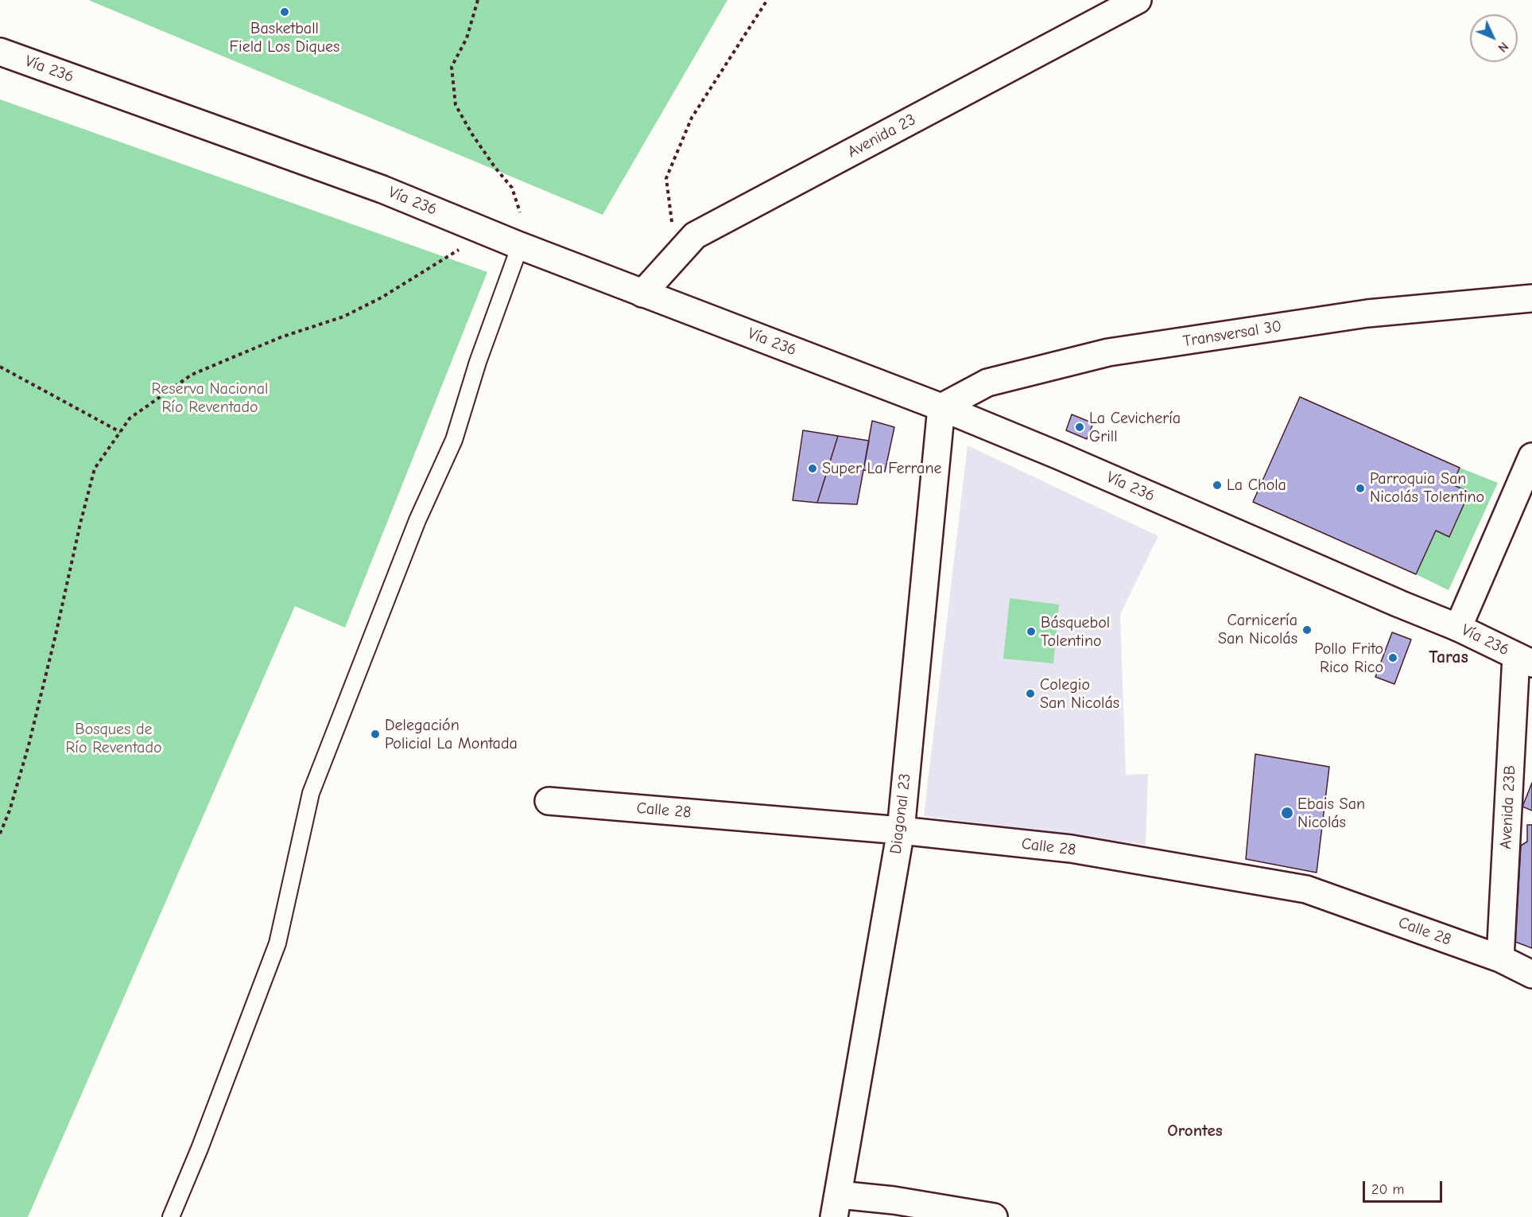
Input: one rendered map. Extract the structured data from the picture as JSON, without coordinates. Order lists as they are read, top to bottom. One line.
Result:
{"streets":{"street":["Vía 236","Avenida 23","Transversal 30","Avenida 23B","Calle 28","Diagonal 23"]},"crossings":[["Vía 236","Avenida 23"],["Vía 236","Transversal 30"],["Vía 236","Avenida 23B"],["Vía 236","Diagonal 23"],["Transversal 30","Diagonal 23"],["Avenida 23B","Calle 28"],["Calle 28","Diagonal 23"]],"districts":["Taras","Orontes"],"parks":["Reserva Nacional Río Reventado","Bosques de Río Reventado"],"places":["Basketball Field Los Diques","La Cevichería Grill","Super La Ferrane","La Chola","Parroquia San Nicolás Tolentino","Carnicería San Nicolás","Básquebol Tolentino","Pollo Frito Rico Rico","Colegio San Nicolás","Delegación Policial La Montada","Ebais San Nicolás"],"scale_bar":"20 m","north":"bottom right"}
